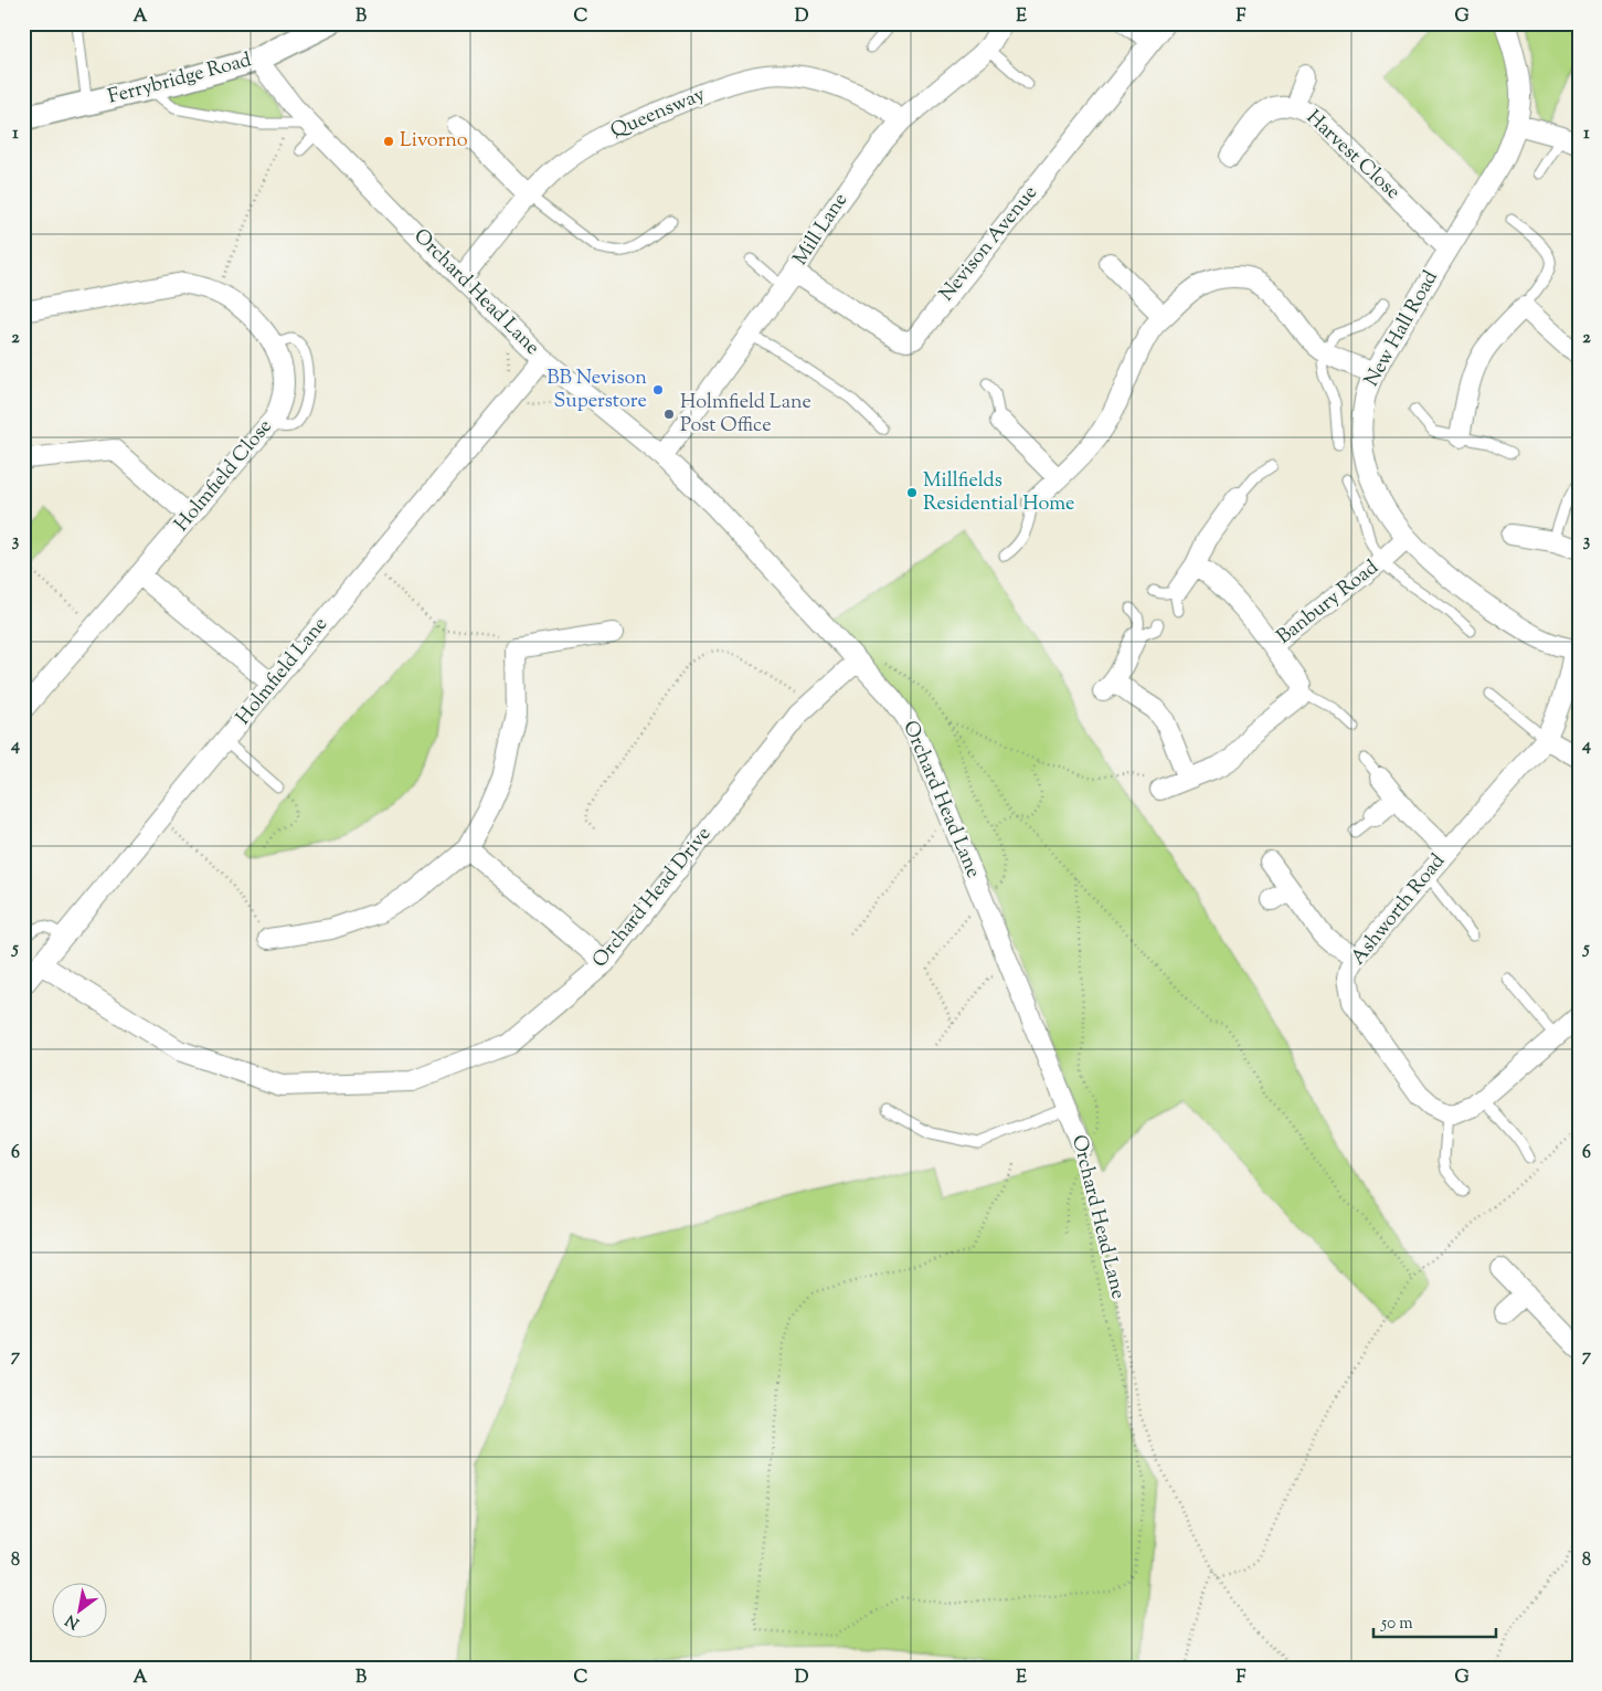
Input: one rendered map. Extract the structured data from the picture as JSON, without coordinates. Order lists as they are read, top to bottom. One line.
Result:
{"streets":{"street":["Ferrybridge Road","Queensway","Harvest Close","Mill Lane","Nevison Avenue","Orchard Head Lane","New Hall Road","Holmfield Close","Banbury Road","Holmfield Lane","Orchard Head Drive","Ashworth Road"]},"crossings":[["Ferrybridge Road","Orchard Head Lane"],["Queensway","Mill Lane"],["Queensway","Orchard Head Lane"],["Harvest Close","New Hall Road"],["Mill Lane","Nevison Avenue"],["Mill Lane","Orchard Head Lane"],["Orchard Head Lane","Holmfield Lane"],["Orchard Head Lane","Orchard Head Drive"],["New Hall Road","Banbury Road"],["New Hall Road","Ashworth Road"],["Holmfield Lane","Orchard Head Drive"]],"places":["Livorno","BB Nevison Superstore","Holmfield Lane Post Office","Millfields Residential Home"],"scale_bar":"50 m","north":"bottom left","grid":{"columns":["A","B","C","D","E","F","G"],"rows":["1","2","3","4","5","6","7","8"]}}
